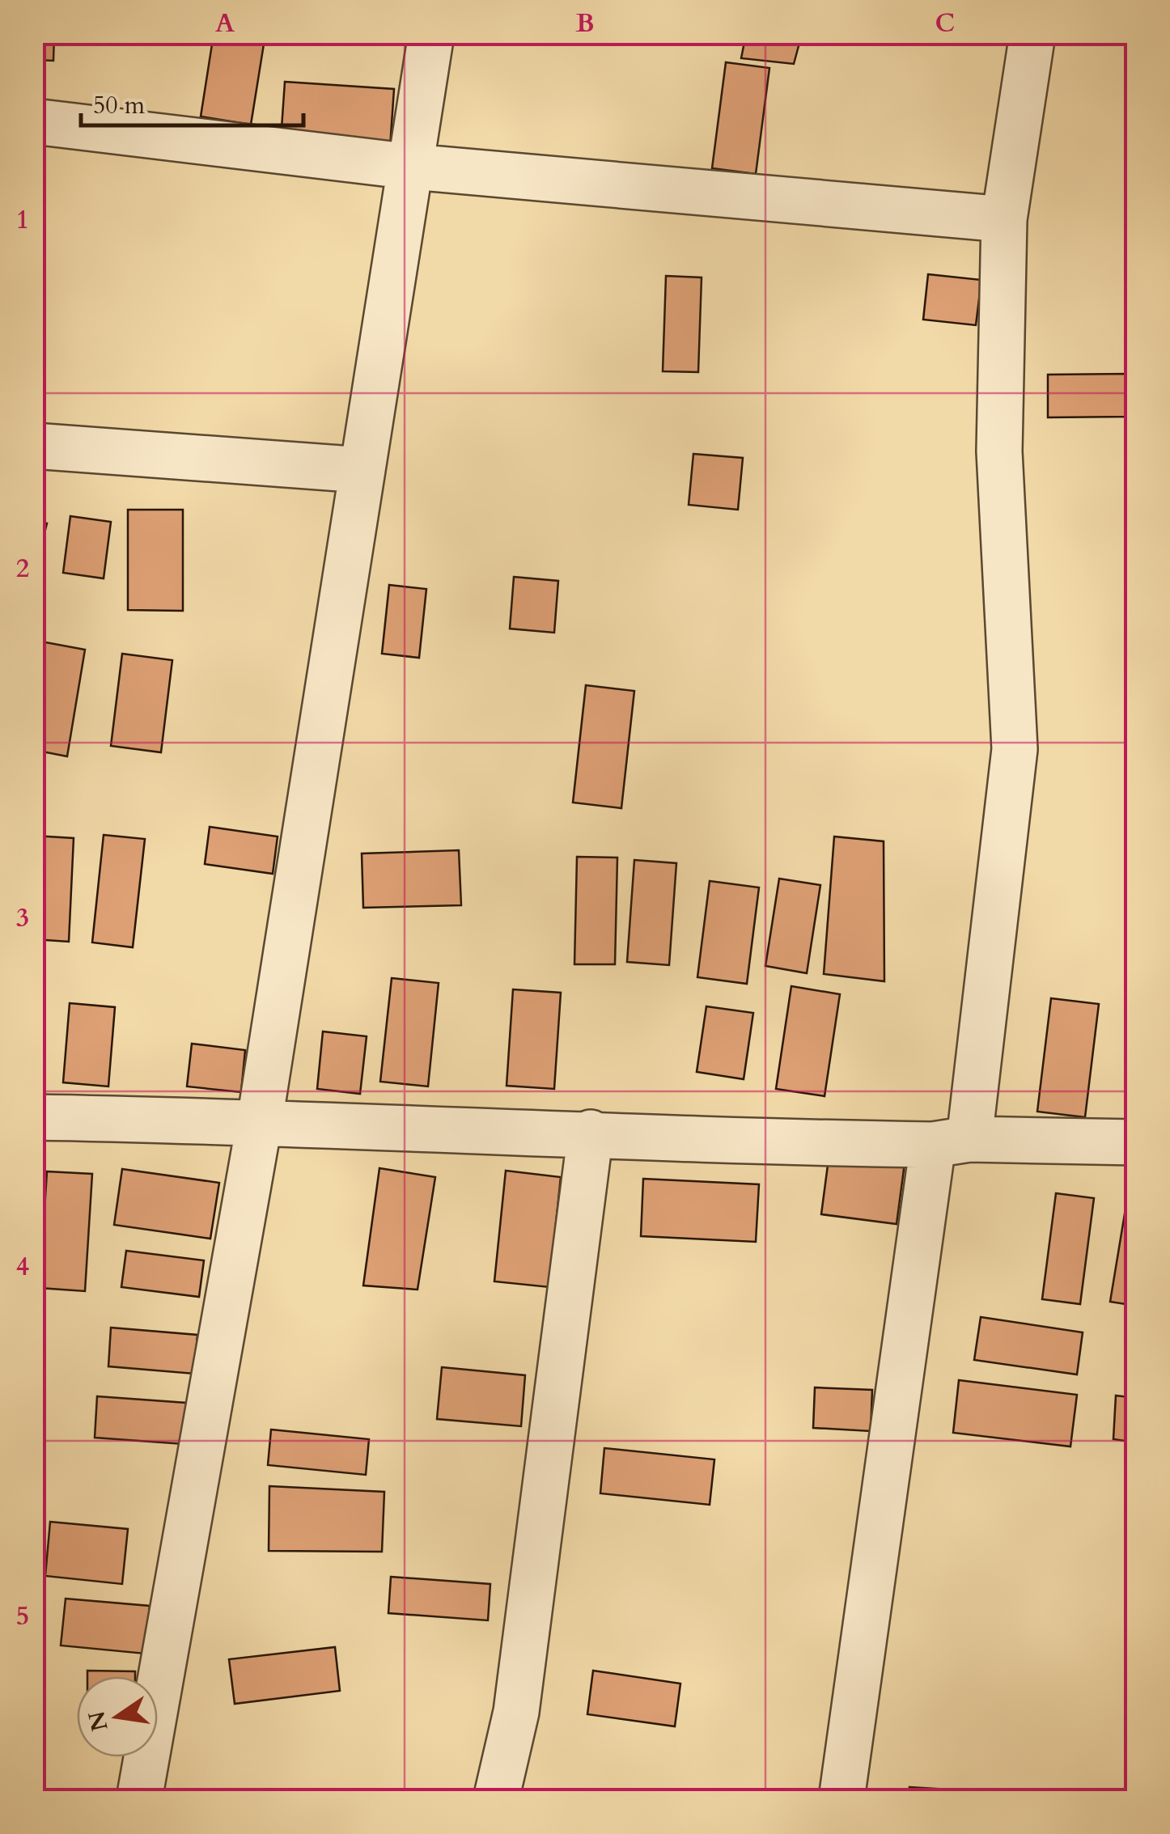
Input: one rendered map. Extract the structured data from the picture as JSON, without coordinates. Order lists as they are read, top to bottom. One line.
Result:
{"scale_bar":"50 m","north":"left","grid":{"columns":["A","B","C"],"rows":["1","2","3","4","5"]}}
